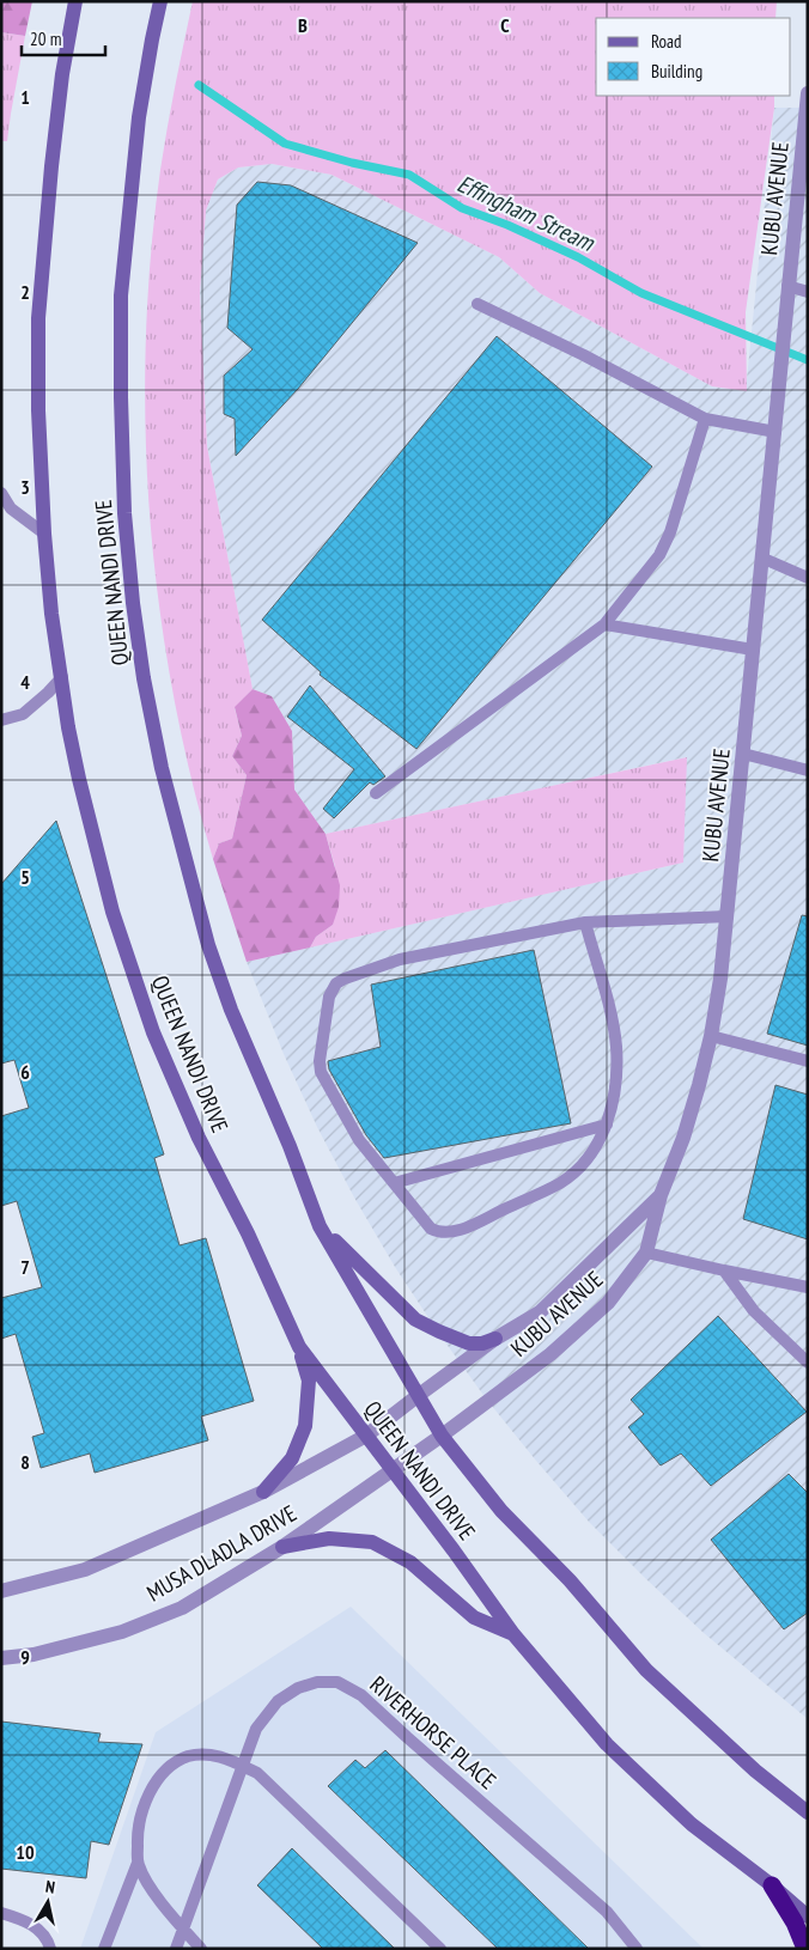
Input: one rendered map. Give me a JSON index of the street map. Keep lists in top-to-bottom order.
{
  "streets": {
    "main road": ["QUEEN NANDI DRIVE"],
    "street": ["KUBU AVENUE", "MUSA DLADLA DRIVE"],
    "lane": ["RIVERHORSE PLACE"]
  },
  "crossings": [
    ["KUBU AVENUE", "QUEEN NANDI DRIVE"],
    ["KUBU AVENUE", "MUSA DLADLA DRIVE"],
    ["QUEEN NANDI DRIVE", "MUSA DLADLA DRIVE"]
  ],
  "water": ["Effingham Stream"],
  "legend": ["Road", "Building"],
  "scale_bar": "20 m",
  "north": "top",
  "grid": {
    "columns": ["B", "C"],
    "rows": [
      "1",
      "2",
      "3",
      "4",
      "5",
      "6",
      "7",
      "8",
      "9",
      "10"
    ]
  }
}
